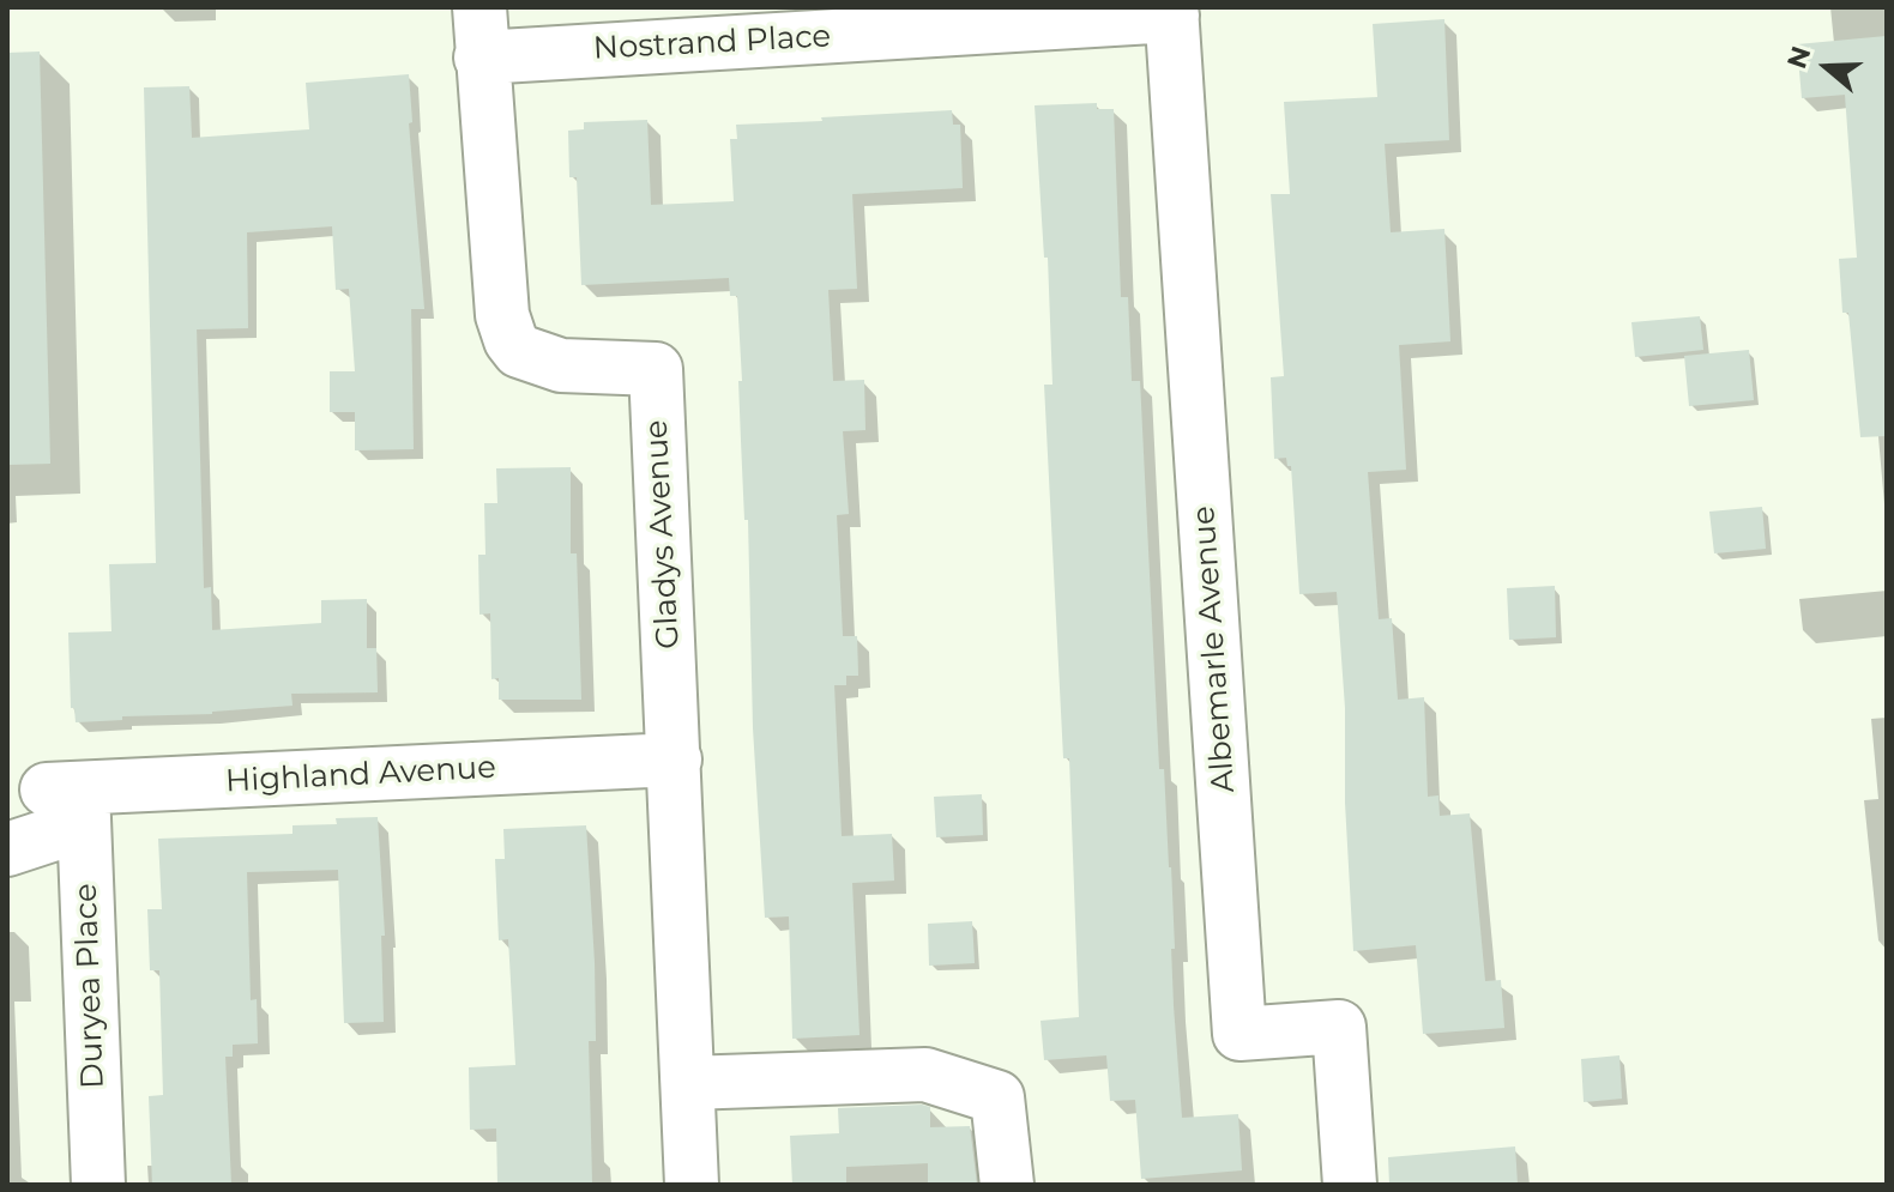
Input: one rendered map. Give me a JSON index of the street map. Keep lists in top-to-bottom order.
{
  "streets": {
    "street": [
      "Nostrand Place",
      "Gladys Avenue",
      "Albemarle Avenue",
      "Highland Avenue",
      "Duryea Place"
    ]
  },
  "crossings": [
    ["Nostrand Place", "Gladys Avenue"],
    ["Nostrand Place", "Albemarle Avenue"],
    ["Gladys Avenue", "Highland Avenue"],
    ["Highland Avenue", "Duryea Place"]
  ],
  "north": "left"
}
